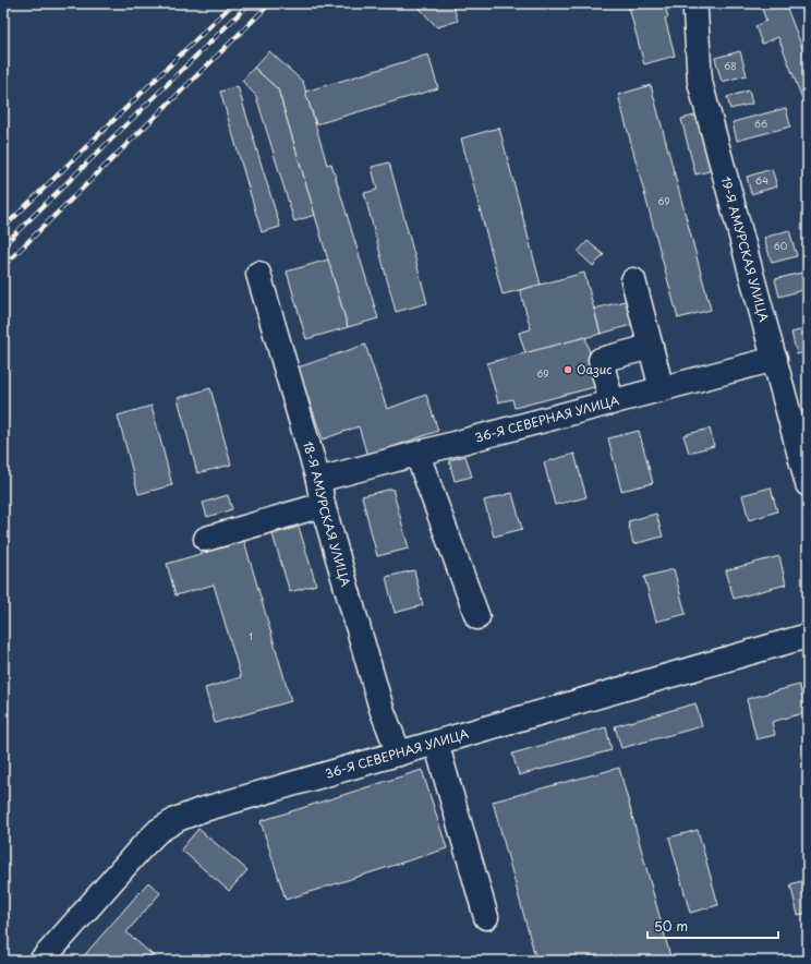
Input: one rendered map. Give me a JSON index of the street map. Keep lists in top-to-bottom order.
{
  "streets": {
    "street": ["19-Я АМУРСКАЯ УЛИЦА", "36-Я СЕВЕРНАЯ УЛИЦА", "18-Я АМУРСКАЯ УЛИЦА"]
  },
  "crossings": [
    ["19-Я АМУРСКАЯ УЛИЦА", "36-Я СЕВЕРНАЯ УЛИЦА"],
    ["36-Я СЕВЕРНАЯ УЛИЦА", "18-Я АМУРСКАЯ УЛИЦА"]
  ],
  "places": ["Оазис"],
  "house_numbers": [
    "68",
    "66",
    "64",
    "69",
    "60",
    "69",
    "1"
  ],
  "scale_bar": "50 m"
}
